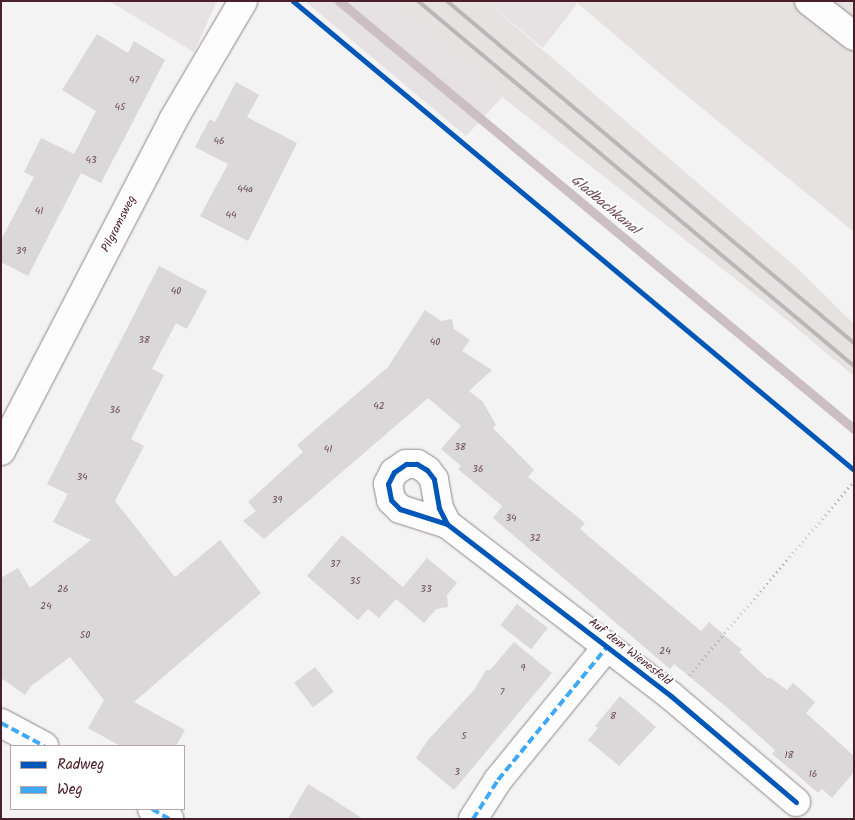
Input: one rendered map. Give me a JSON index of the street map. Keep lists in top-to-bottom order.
{
  "streets": {
    "street": ["Pilgramsweg", "Auf dem Wienesfeld"]
  },
  "water": ["Gladbachkanal"],
  "house_numbers": [
    "47",
    "45",
    "46",
    "43",
    "44a",
    "41",
    "44",
    "39",
    "40",
    "38",
    "40",
    "42",
    "36",
    "38",
    "41",
    "36",
    "34",
    "39",
    "34",
    "32",
    "37",
    "35",
    "26",
    "33",
    "24",
    "50",
    "24",
    "9",
    "7",
    "8",
    "5",
    "18",
    "3",
    "16"
  ],
  "legend": ["Radweg", "Weg"]
}
